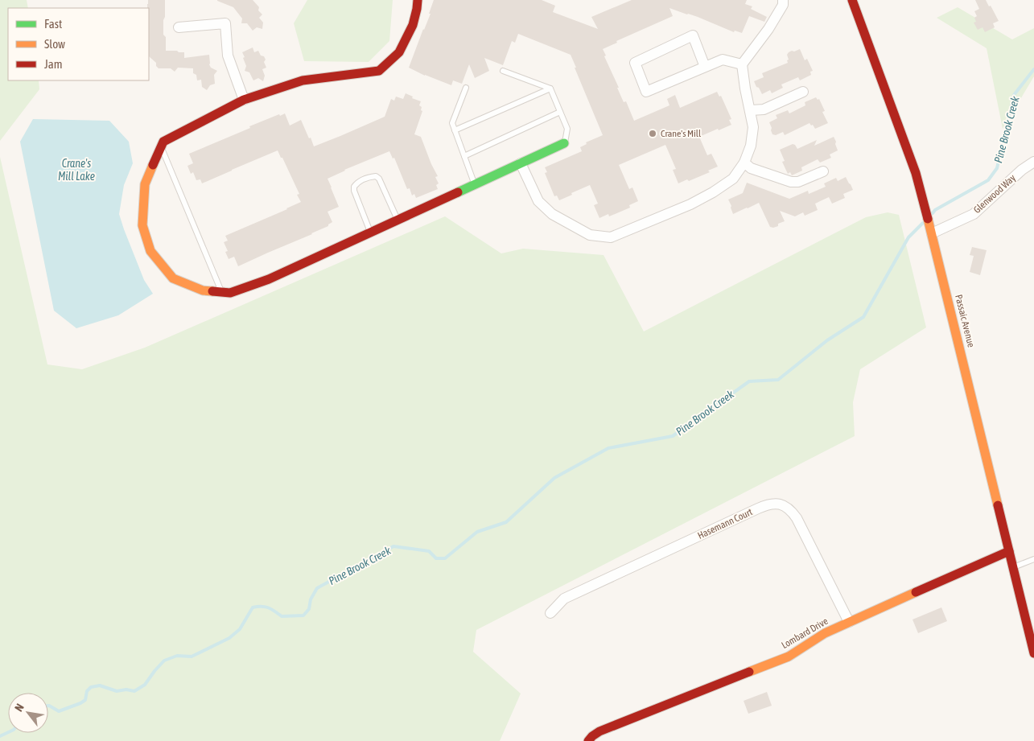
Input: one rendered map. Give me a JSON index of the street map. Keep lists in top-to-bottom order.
{
  "streets": {
    "street": [
      "Glenwood Way",
      "Passaic Avenue",
      "Hasemann Court",
      "Lombard Drive"
    ]
  },
  "crossings": [
    ["Glenwood Way", "Passaic Avenue"],
    ["Passaic Avenue", "Lombard Drive"],
    ["Hasemann Court", "Lombard Drive"]
  ],
  "water": ["Pine Brook Creek", "Crane's Mill Lake"],
  "places": ["Crane's Mill"],
  "legend": ["Fast", "Slow", "Jam"],
  "north": "top left"
}
